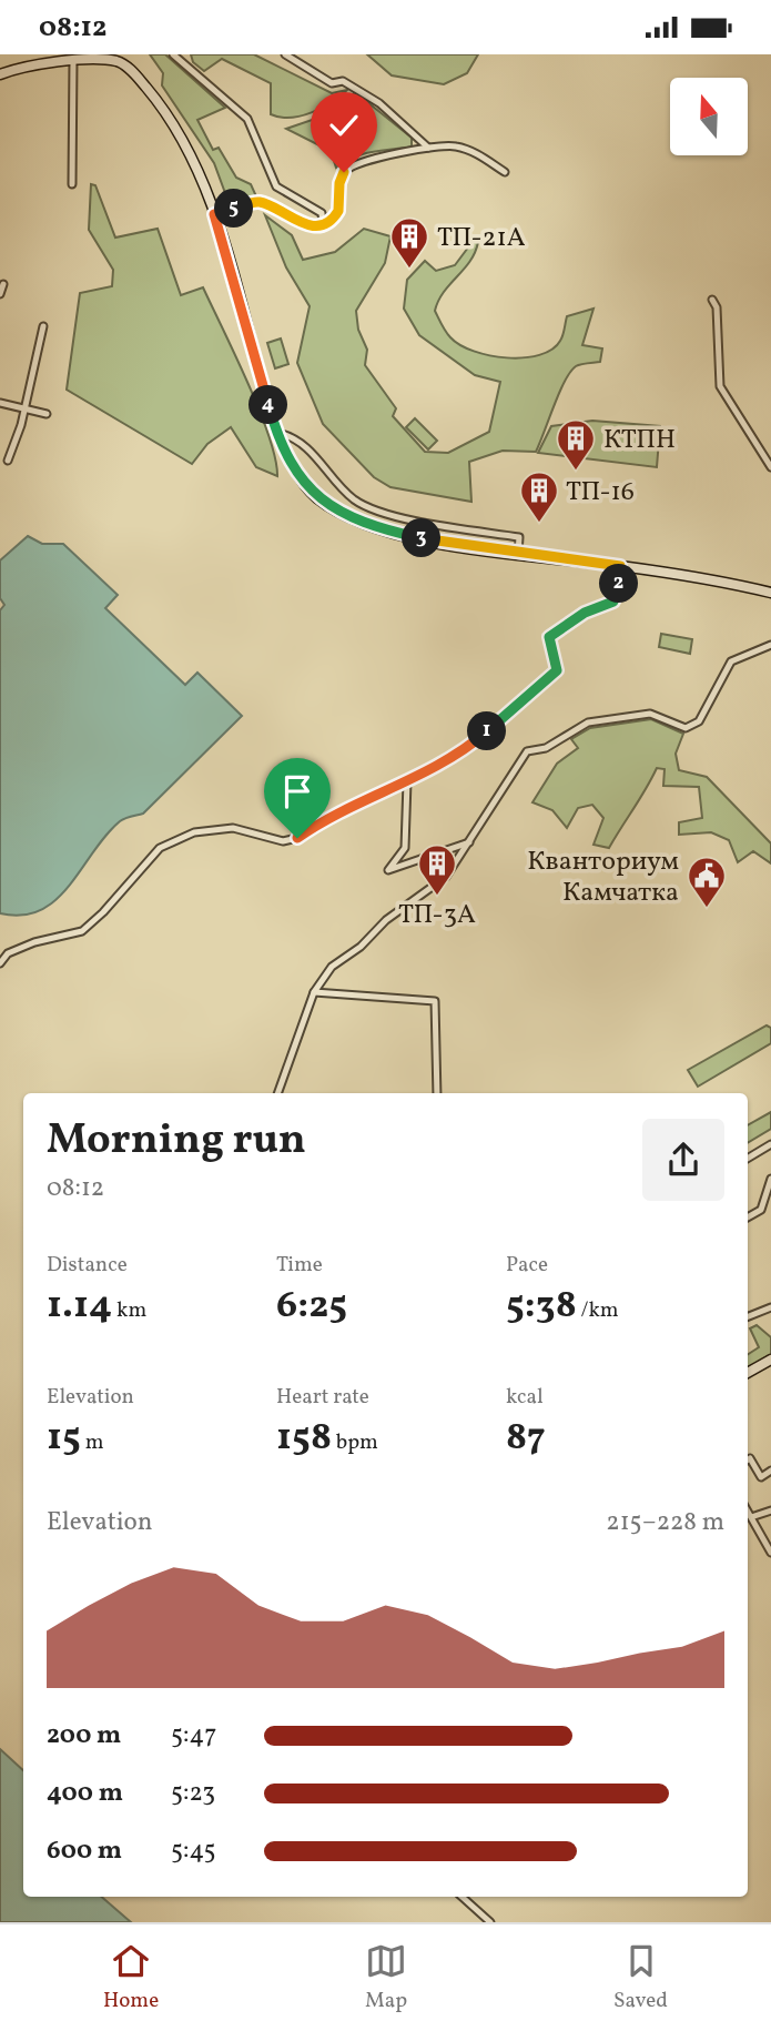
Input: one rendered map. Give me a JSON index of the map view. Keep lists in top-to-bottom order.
{
  "places": {
    "building": [
      "ТП-21А",
      "КТПН",
      "ТП-16",
      "ТП-3А"
    ],
    "public building": ["Кванториум Камчатка"]
  },
  "north": "top",
  "page": {
    "status": "08:12",
    "pins": [
      "5",
      "4",
      "3",
      "2",
      "1"
    ],
    "heading": ["Morning run", "08:12"],
    "stats": [
      ["Distance", "1.14 km"],
      ["Time", "6:25"],
      ["Pace", "5:38 /km"],
      ["Elevation", "15 m"],
      ["Heart rate", "158 bpm"],
      ["kcal", "87"]
    ],
    "chart": ["Elevation", "215–228 m"],
    "list": [
      {
        "name": "200 m",
        "note": "5:47"
      },
      {
        "name": "400 m",
        "note": "5:23"
      },
      {
        "name": "600 m",
        "note": "5:45"
      }
    ],
    "tabs": ["Home", "Map", "Saved"]
  }
}
